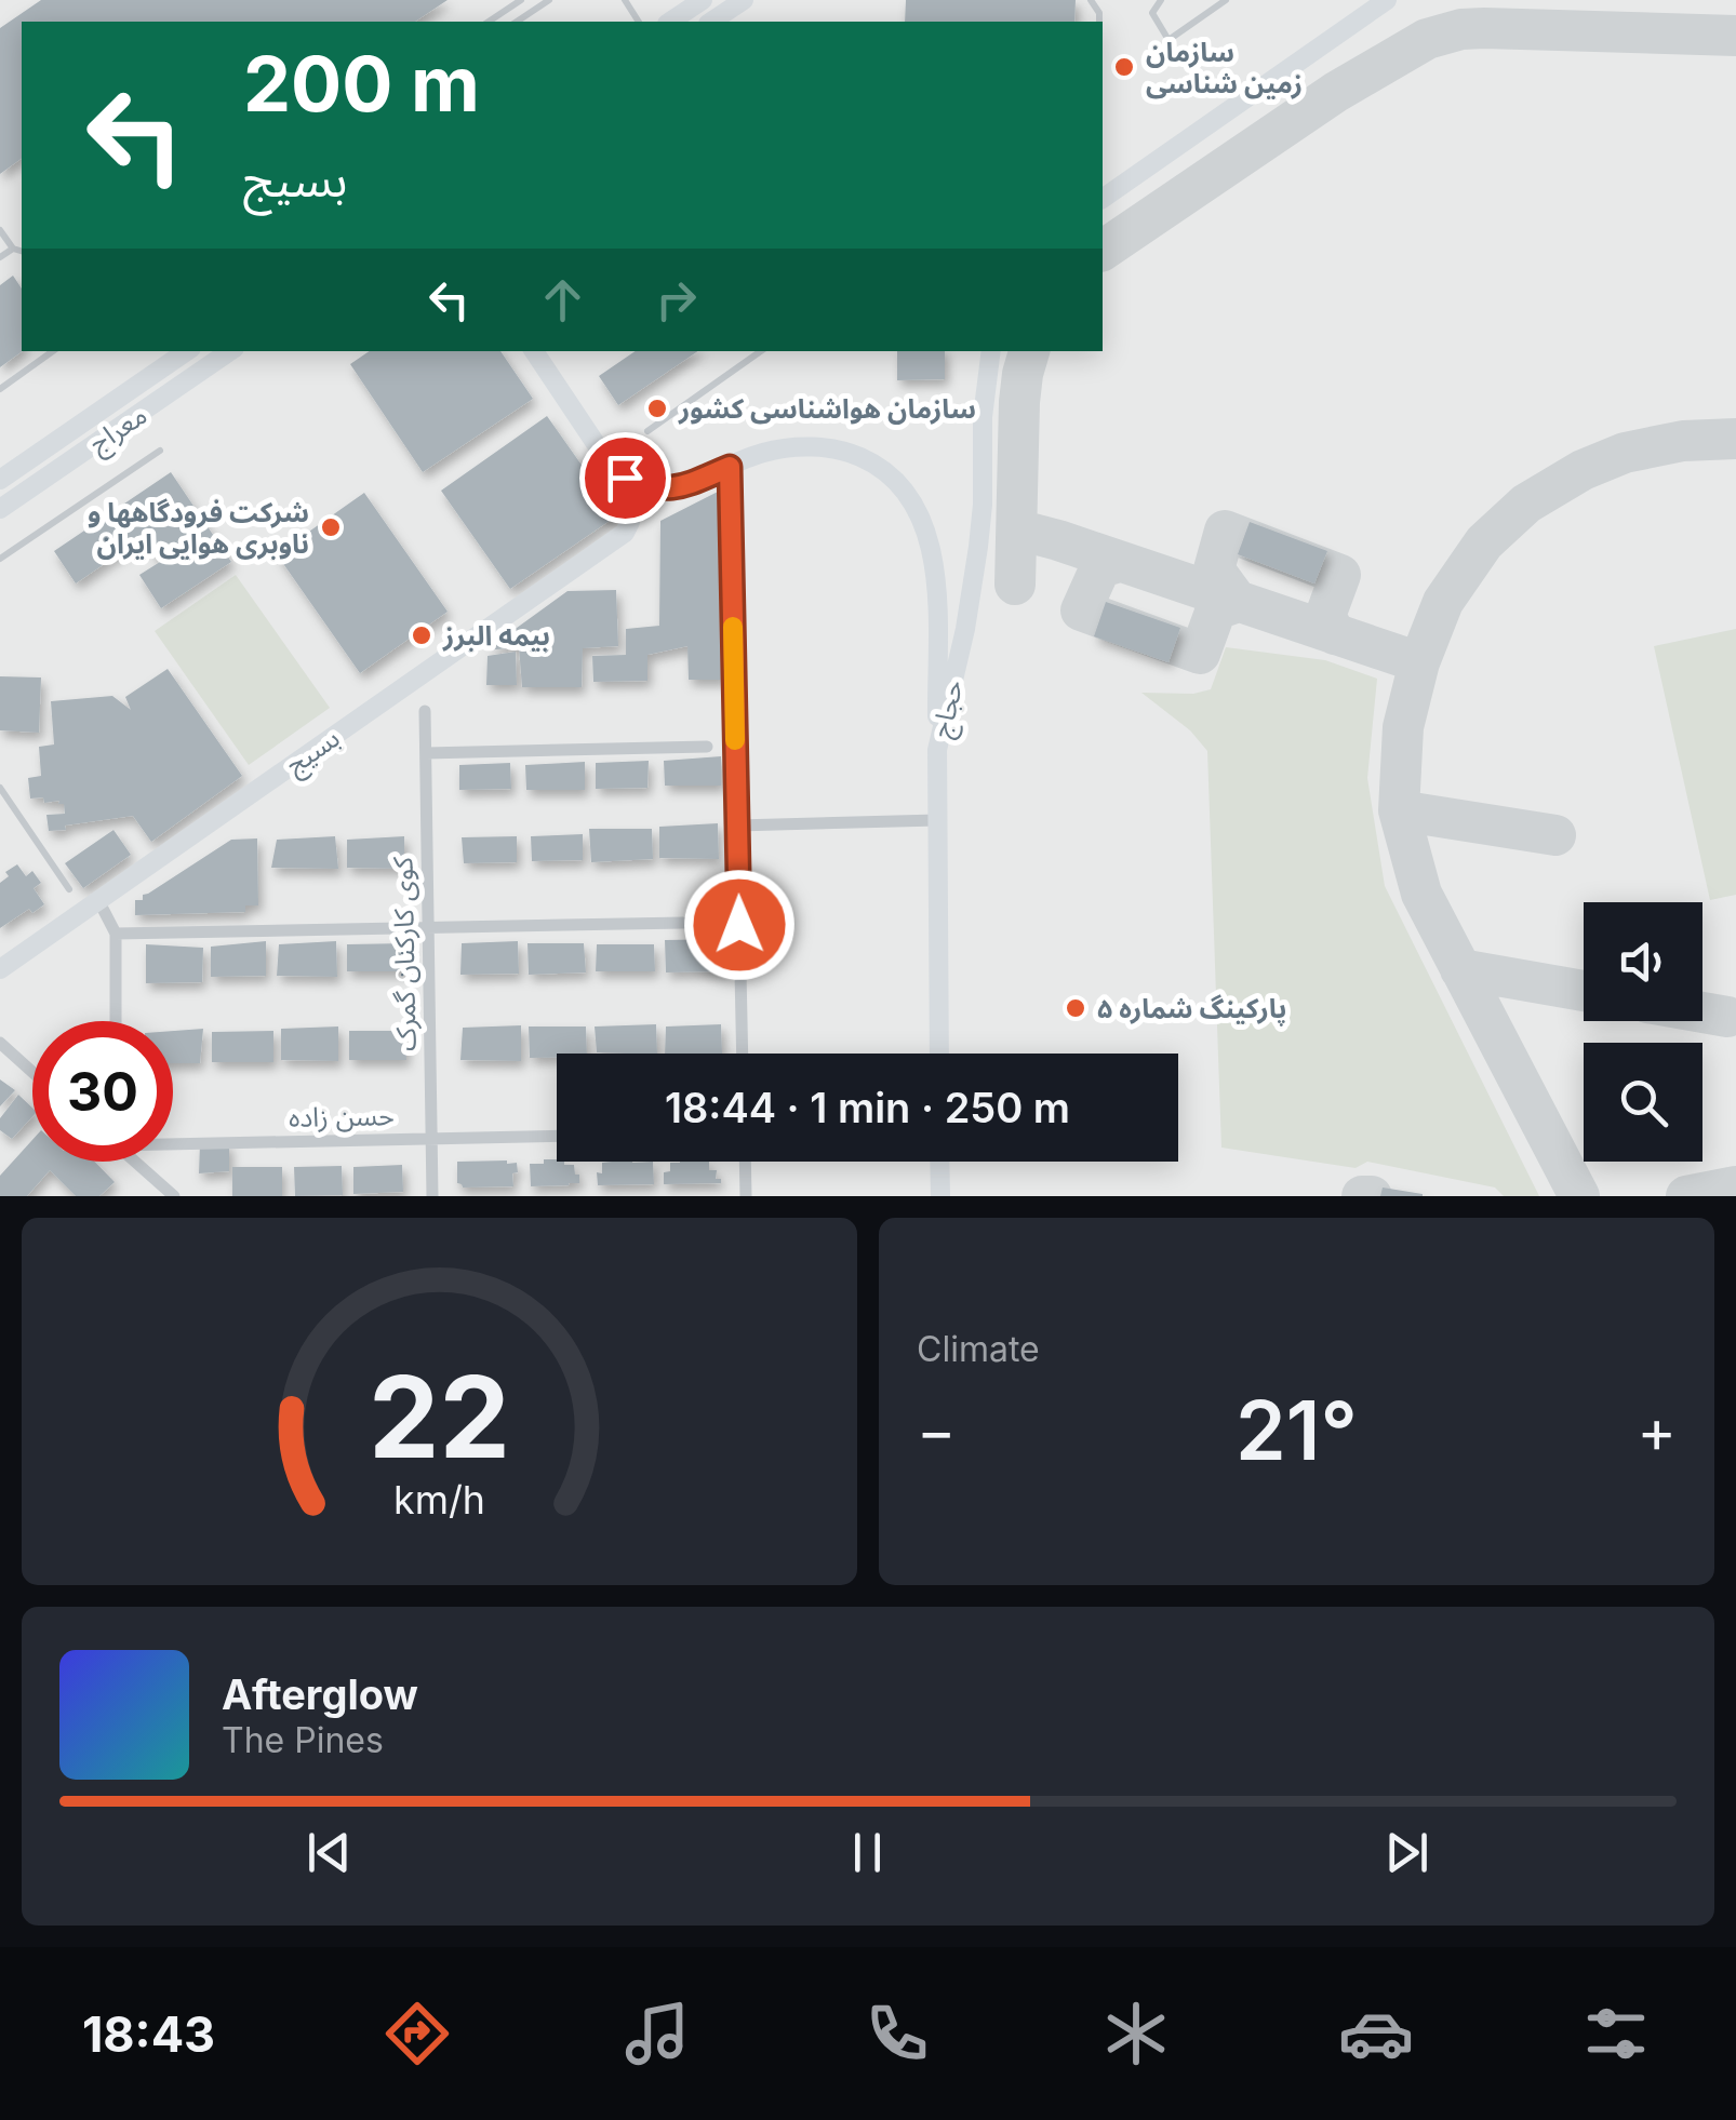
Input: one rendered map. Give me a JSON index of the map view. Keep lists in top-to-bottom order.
{
  "streets": {
    "main road": ["معراج", "حجاج", "بسیج"],
    "street": ["کوی کارکنان گمرک", "حسن زاده"]
  },
  "crossings": [
    ["کوی کارکنان گمرک", "حسن زاده"]
  ],
  "places": [
    "سازمان زمین شناسی",
    "سازمان هواشناسی کشور",
    "شرکت فرودگاهها و ناوبری هوایی ایران",
    "بیمه البرز",
    "پارکینگ شماره ۵"
  ],
  "page": {
    "turn": ["200 m", "بسیج"],
    "limit": "30",
    "trip": "18:44 · 1 min · 250 m",
    "tile": "Climate",
    "heat": ["−", "21°", "+"],
    "song": ["Afterglow", "The Pines"],
    "tabs": "18:43",
    "gauge": ["22", "km/h"]
  }
}
